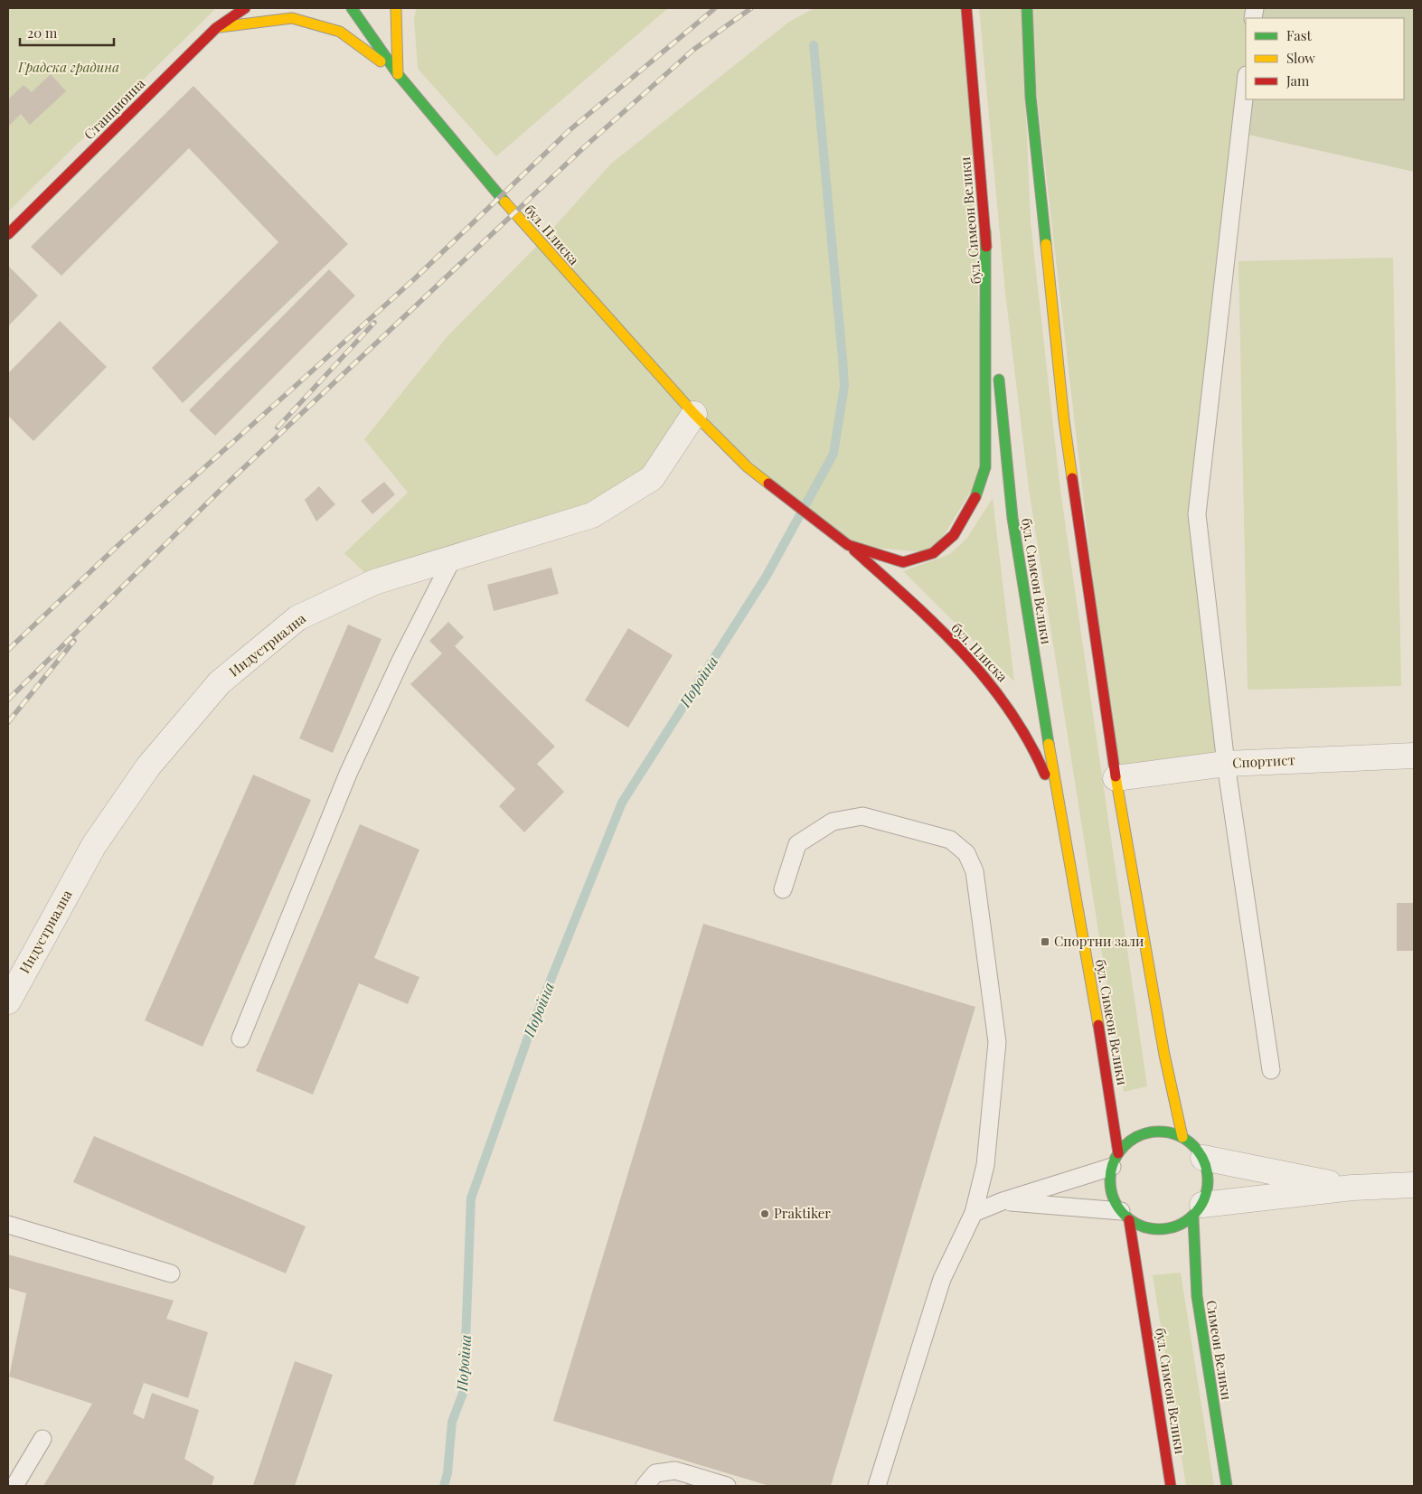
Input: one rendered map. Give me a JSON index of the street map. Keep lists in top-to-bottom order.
{
  "streets": {
    "main road": [
      "Станционна",
      "бул. Симеон Велики",
      "бул. Плиска",
      "Симеон Велики"
    ],
    "street": ["Индустриална", "Спортист"]
  },
  "crossings": [
    ["бул. Симеон Велики", "бул. Плиска"],
    ["бул. Симеон Велики", "Симеон Велики"],
    ["бул. Плиска", "Индустриална"]
  ],
  "water": ["Поройна"],
  "parks": ["Градска градина"],
  "places": {
    "transit": ["Спортни зали"],
    "other": ["Praktiker"]
  },
  "legend": ["Fast", "Slow", "Jam"],
  "scale_bar": "20 m"
}
